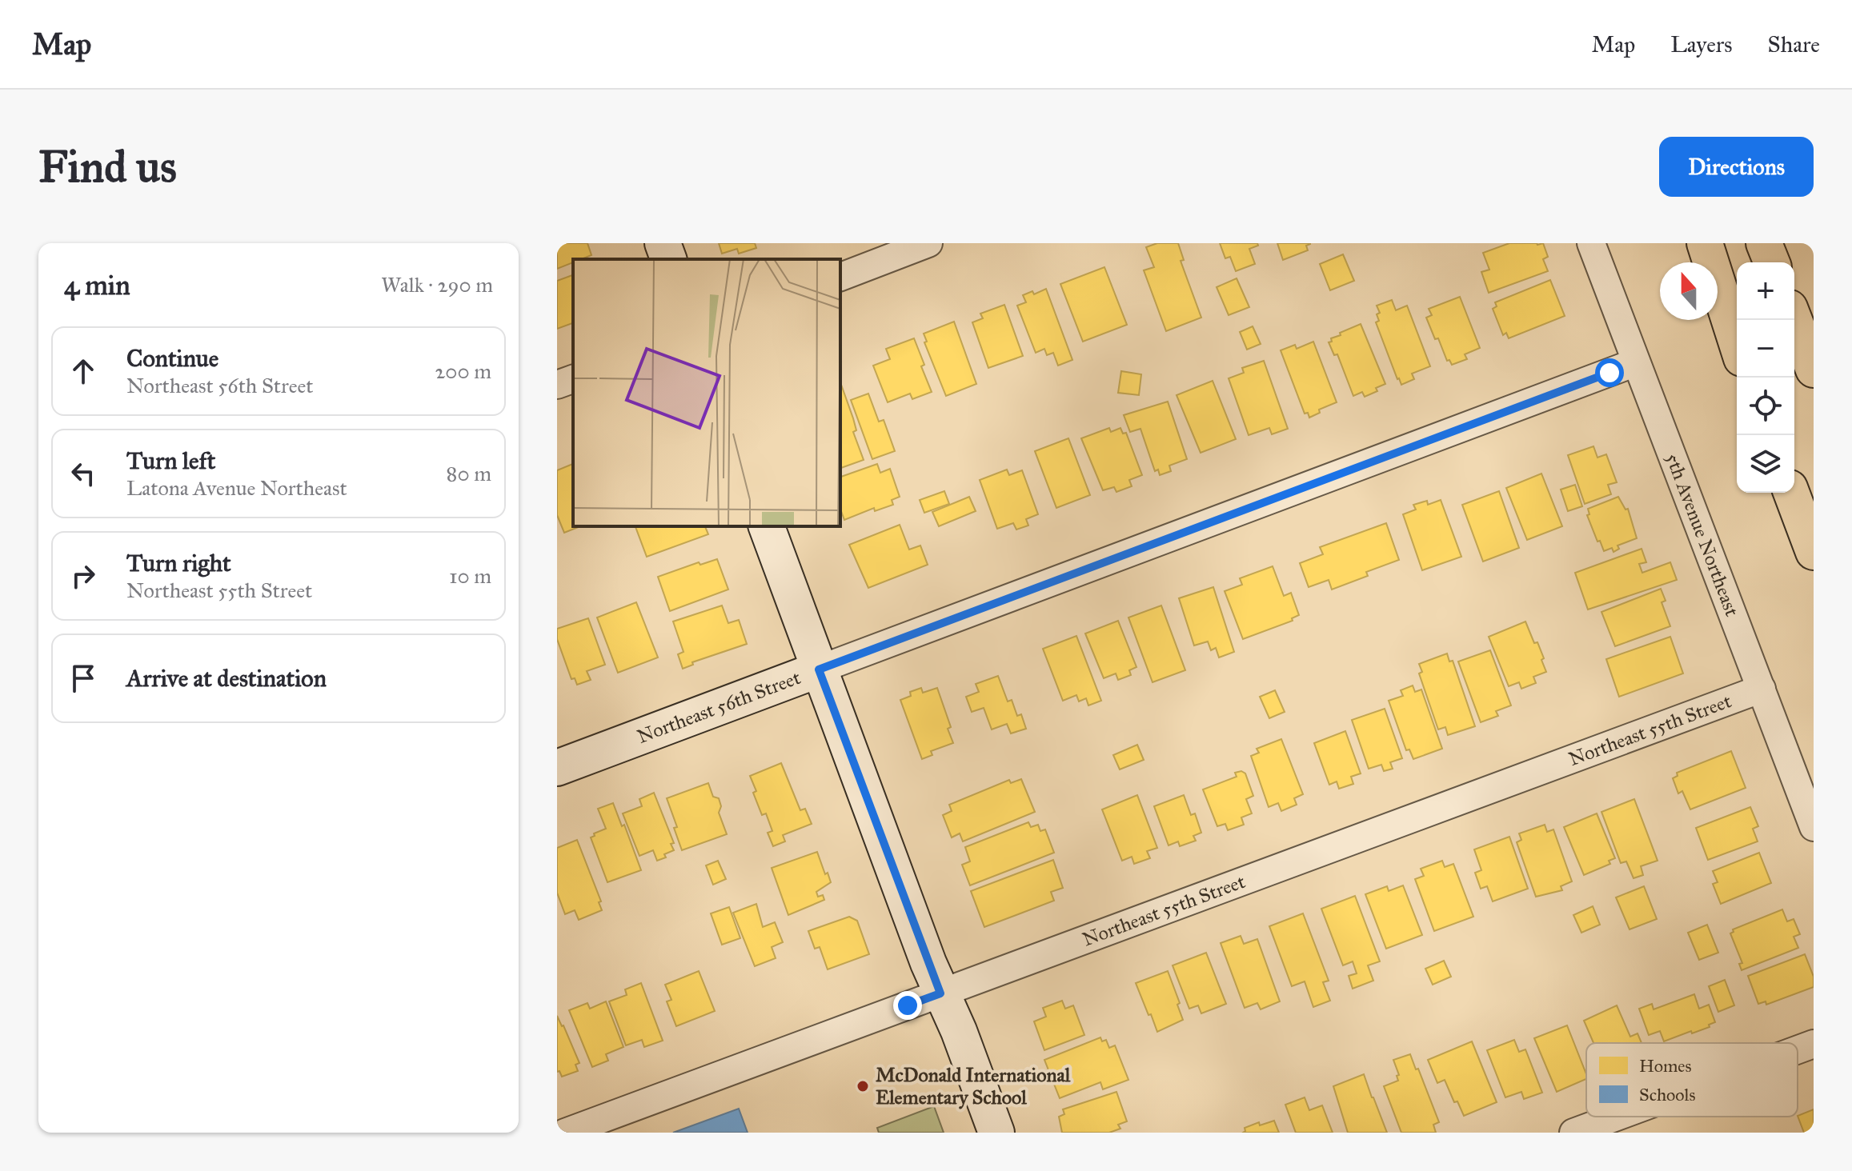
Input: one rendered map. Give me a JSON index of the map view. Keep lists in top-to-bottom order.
{
  "streets": {
    "street": ["5th Avenue Northeast", "Northeast 56th Street", "Northeast 55th Street"]
  },
  "crossings": [
    ["5th Avenue Northeast", "Northeast 56th Street"],
    ["5th Avenue Northeast", "Northeast 55th Street"]
  ],
  "places": ["McDonald International Elementary School"],
  "legend": ["Homes", "Schools"],
  "north": "top",
  "page": {
    "header": "Map",
    "nav": ["Map", "Layers", "Share"],
    "buttons": "Directions",
    "title": "Find us",
    "heading": ["4 min", "Walk · 290 m"],
    "map_buttons": ["+", "−"],
    "list": [
      ["Continue", "Northeast 56th Street", "200 m"],
      ["Turn left", "Latona Avenue Northeast", "80 m"],
      ["Turn right", "Northeast 55th Street", "10 m"],
      "Arrive at destination"
    ]
  }
}
